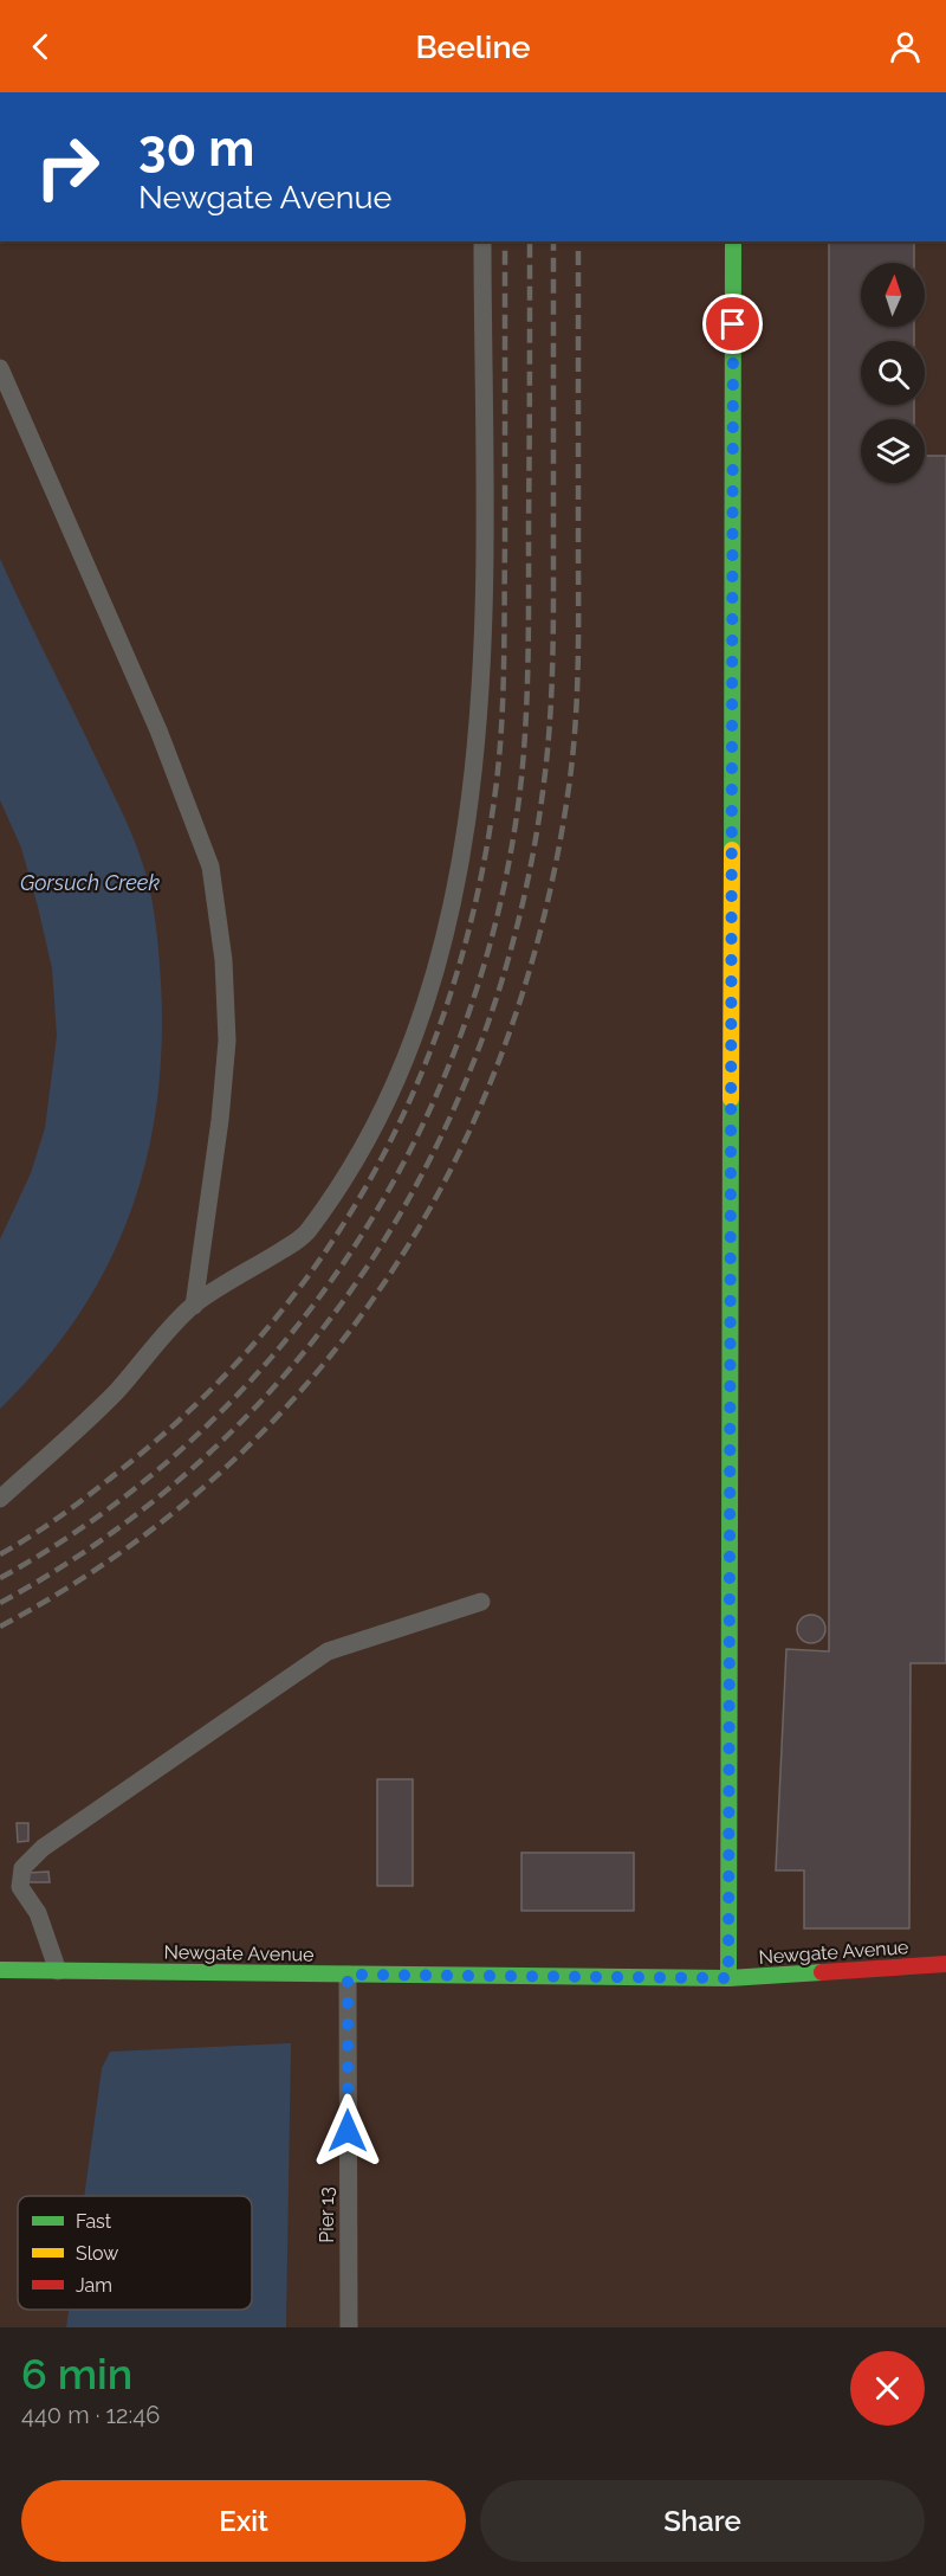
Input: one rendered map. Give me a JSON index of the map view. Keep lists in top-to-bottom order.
{
  "streets": {
    "street": ["Newgate Avenue"],
    "lane": ["Pier 13"]
  },
  "crossings": [
    ["Newgate Avenue", "Pier 13"]
  ],
  "water": ["Gorsuch Creek"],
  "legend": ["Fast", "Slow", "Jam"],
  "north": "top",
  "page": {
    "header": "Beeline",
    "turn": ["30 m", "Newgate Avenue"],
    "heading": ["6 min", "440 m · 12:46"],
    "buttons": ["Exit", "Share"]
  }
}
